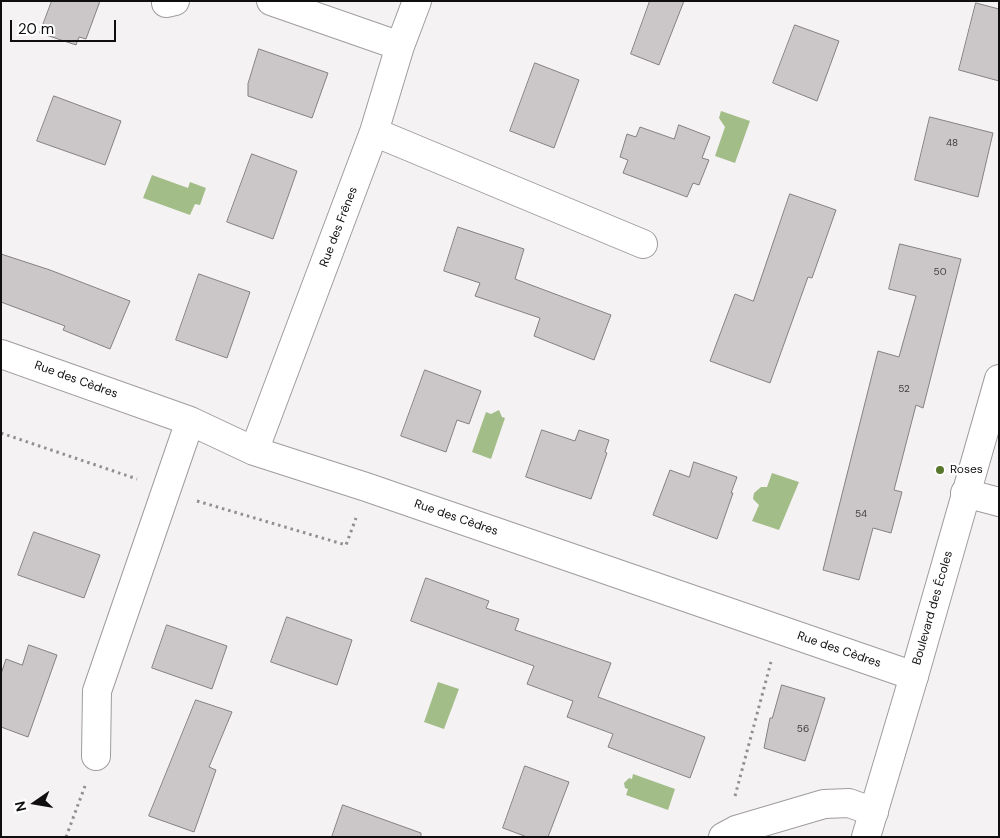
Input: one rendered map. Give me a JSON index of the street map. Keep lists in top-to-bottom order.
{
  "streets": {
    "street": ["Rue des Frênes", "Rue des Cèdres", "Boulevard des Écoles"]
  },
  "crossings": [
    ["Rue des Frênes", "Rue des Cèdres"],
    ["Rue des Cèdres", "Boulevard des Écoles"]
  ],
  "places": ["Roses"],
  "house_numbers": [
    "48",
    "50",
    "52",
    "54",
    "56"
  ],
  "scale_bar": "20 m",
  "north": "left"
}
